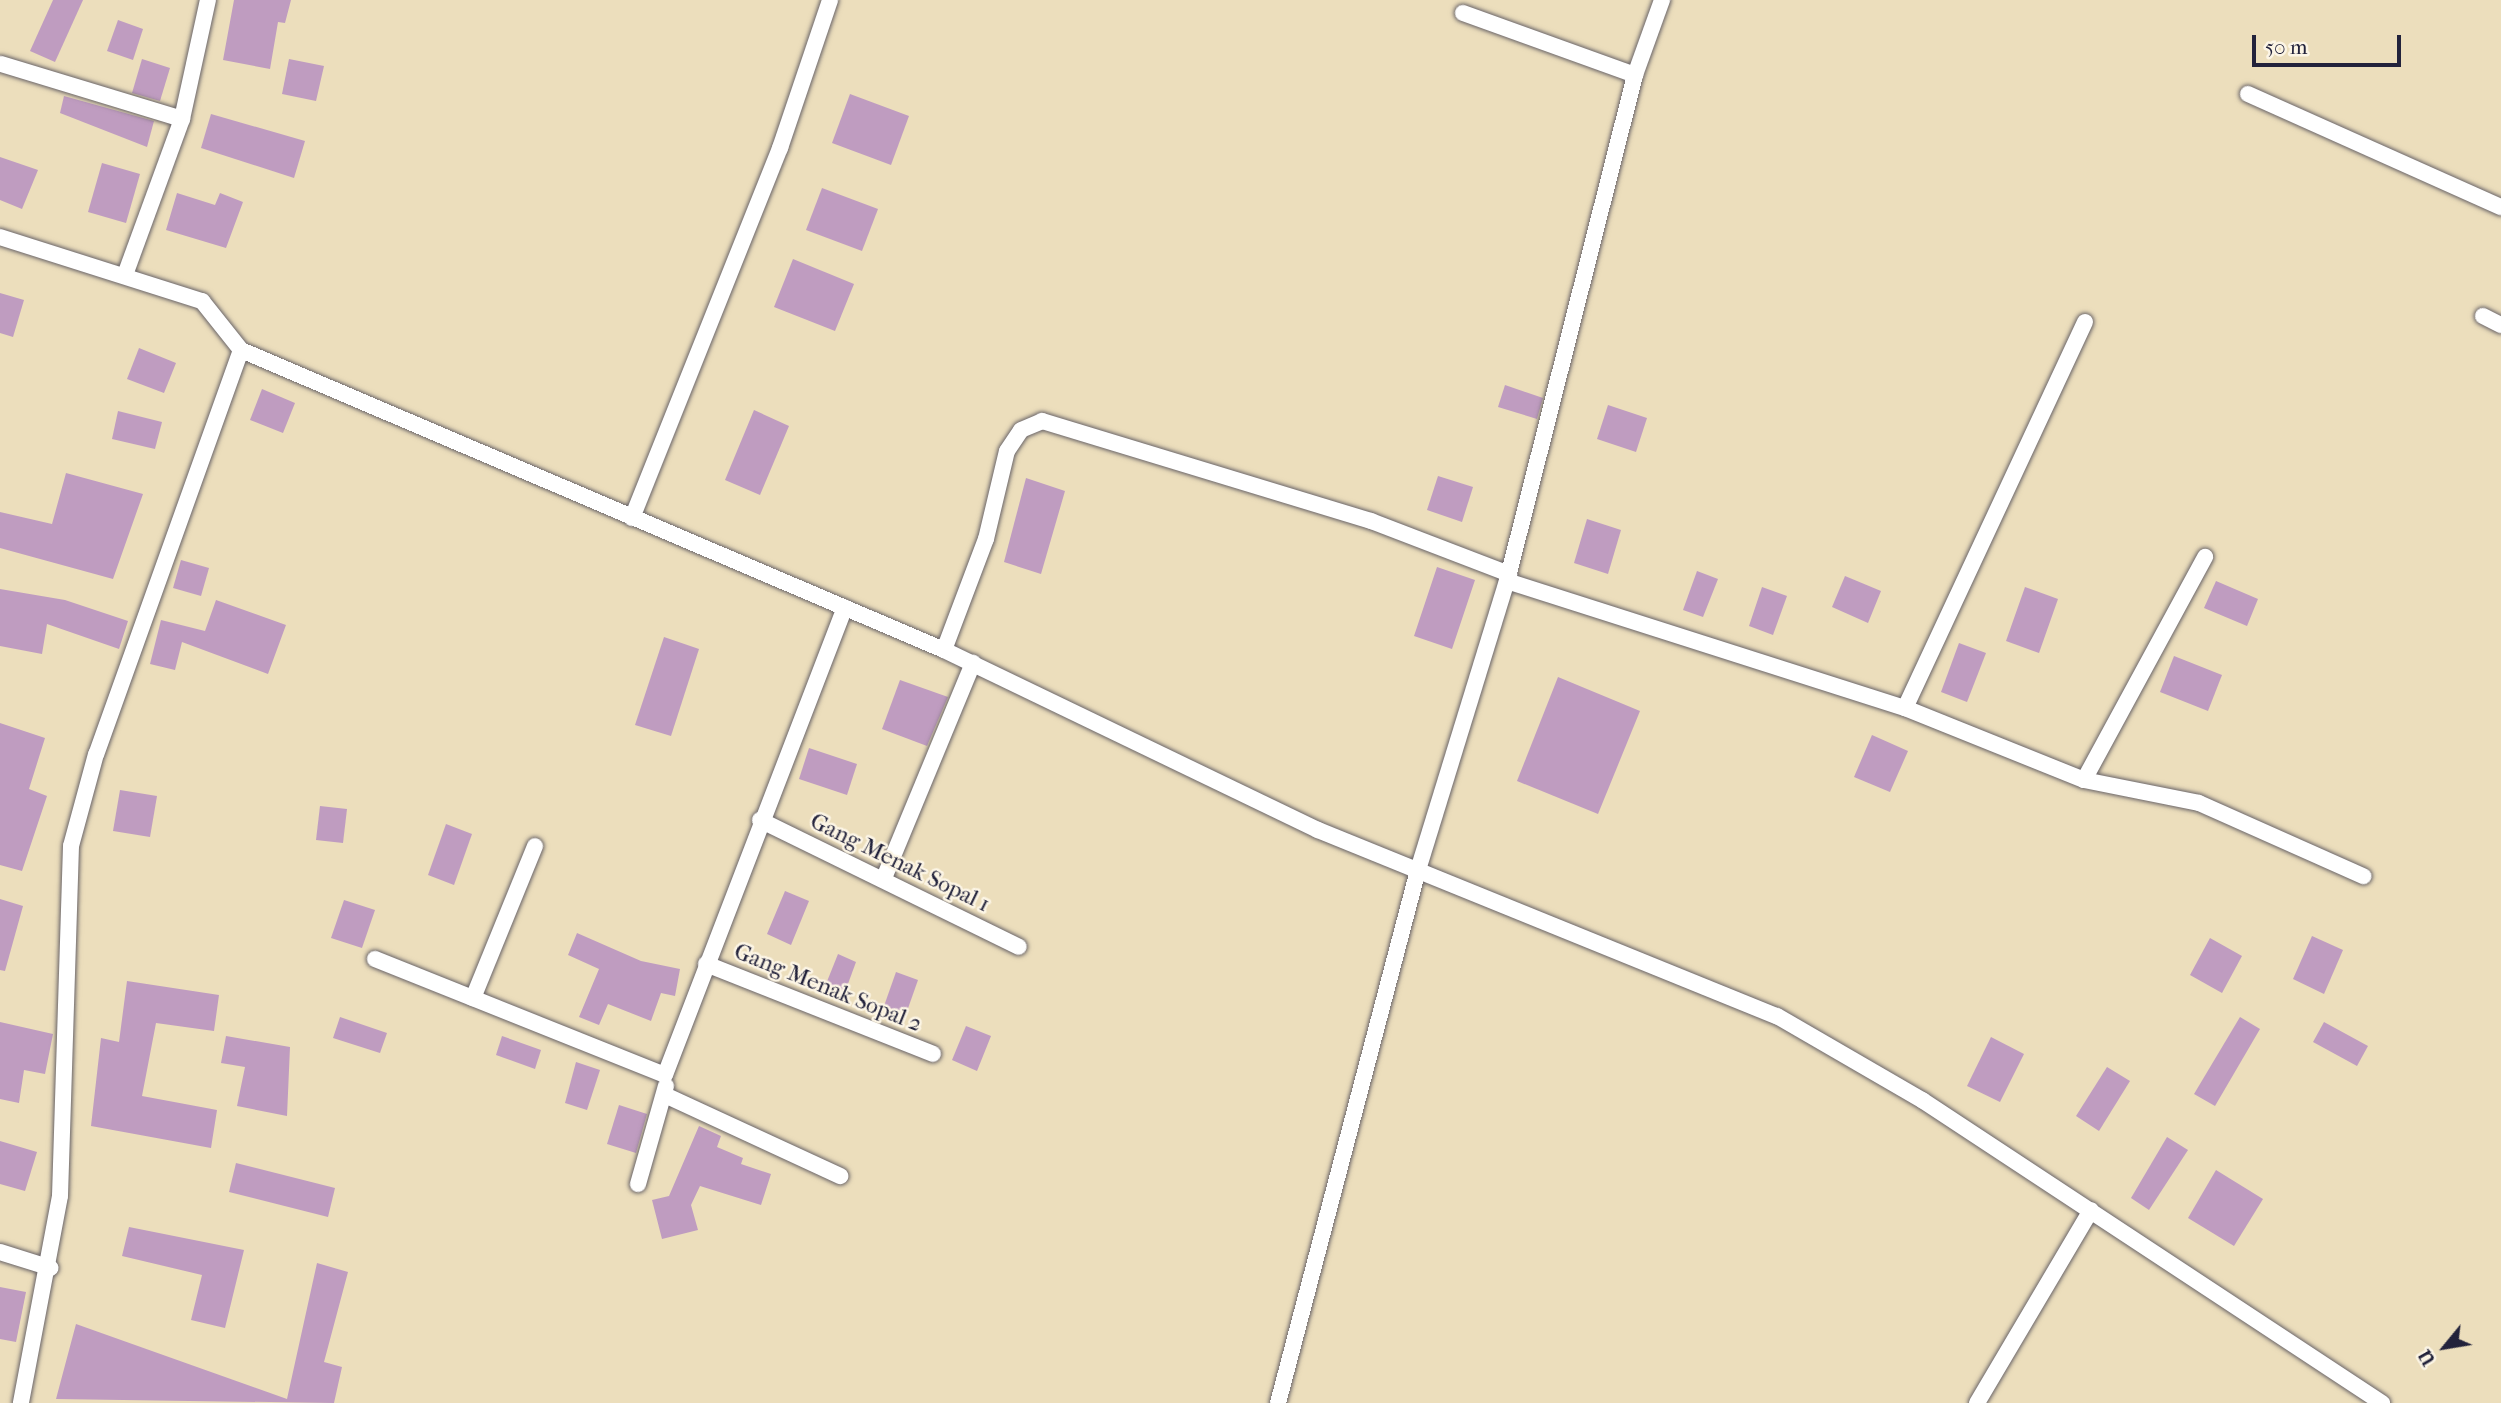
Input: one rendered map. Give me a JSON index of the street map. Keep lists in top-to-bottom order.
{
  "streets": {
    "street": ["Gang Menak Sopal 1", "Gang Menak Sopal 2"]
  },
  "scale_bar": "50 m",
  "north": "bottom left"
}
